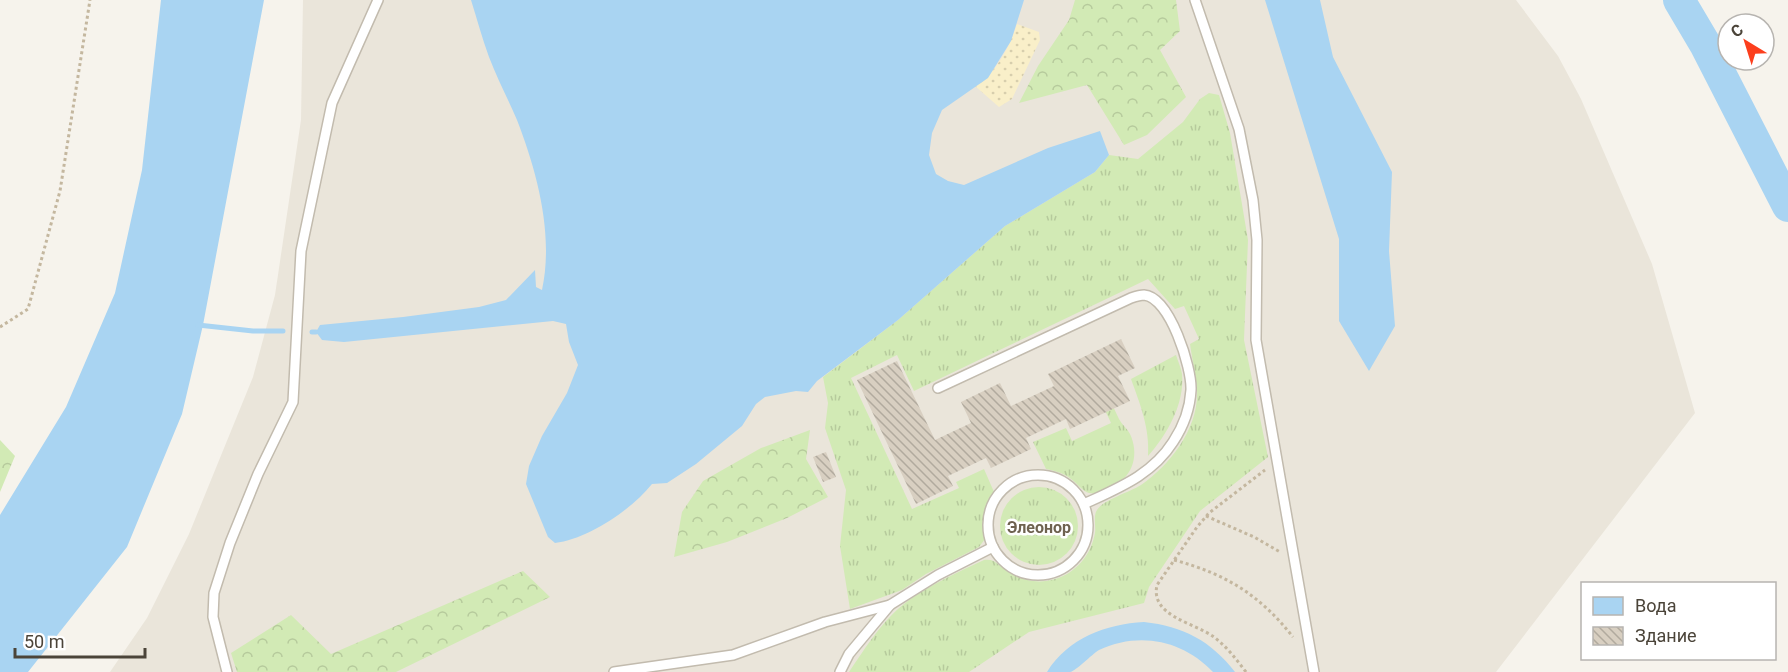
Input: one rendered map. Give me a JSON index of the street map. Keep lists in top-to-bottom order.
{
  "districts": ["Элеонор"],
  "legend": ["Вода", "Здание"],
  "scale_bar": "50 m",
  "north": "top left"
}
